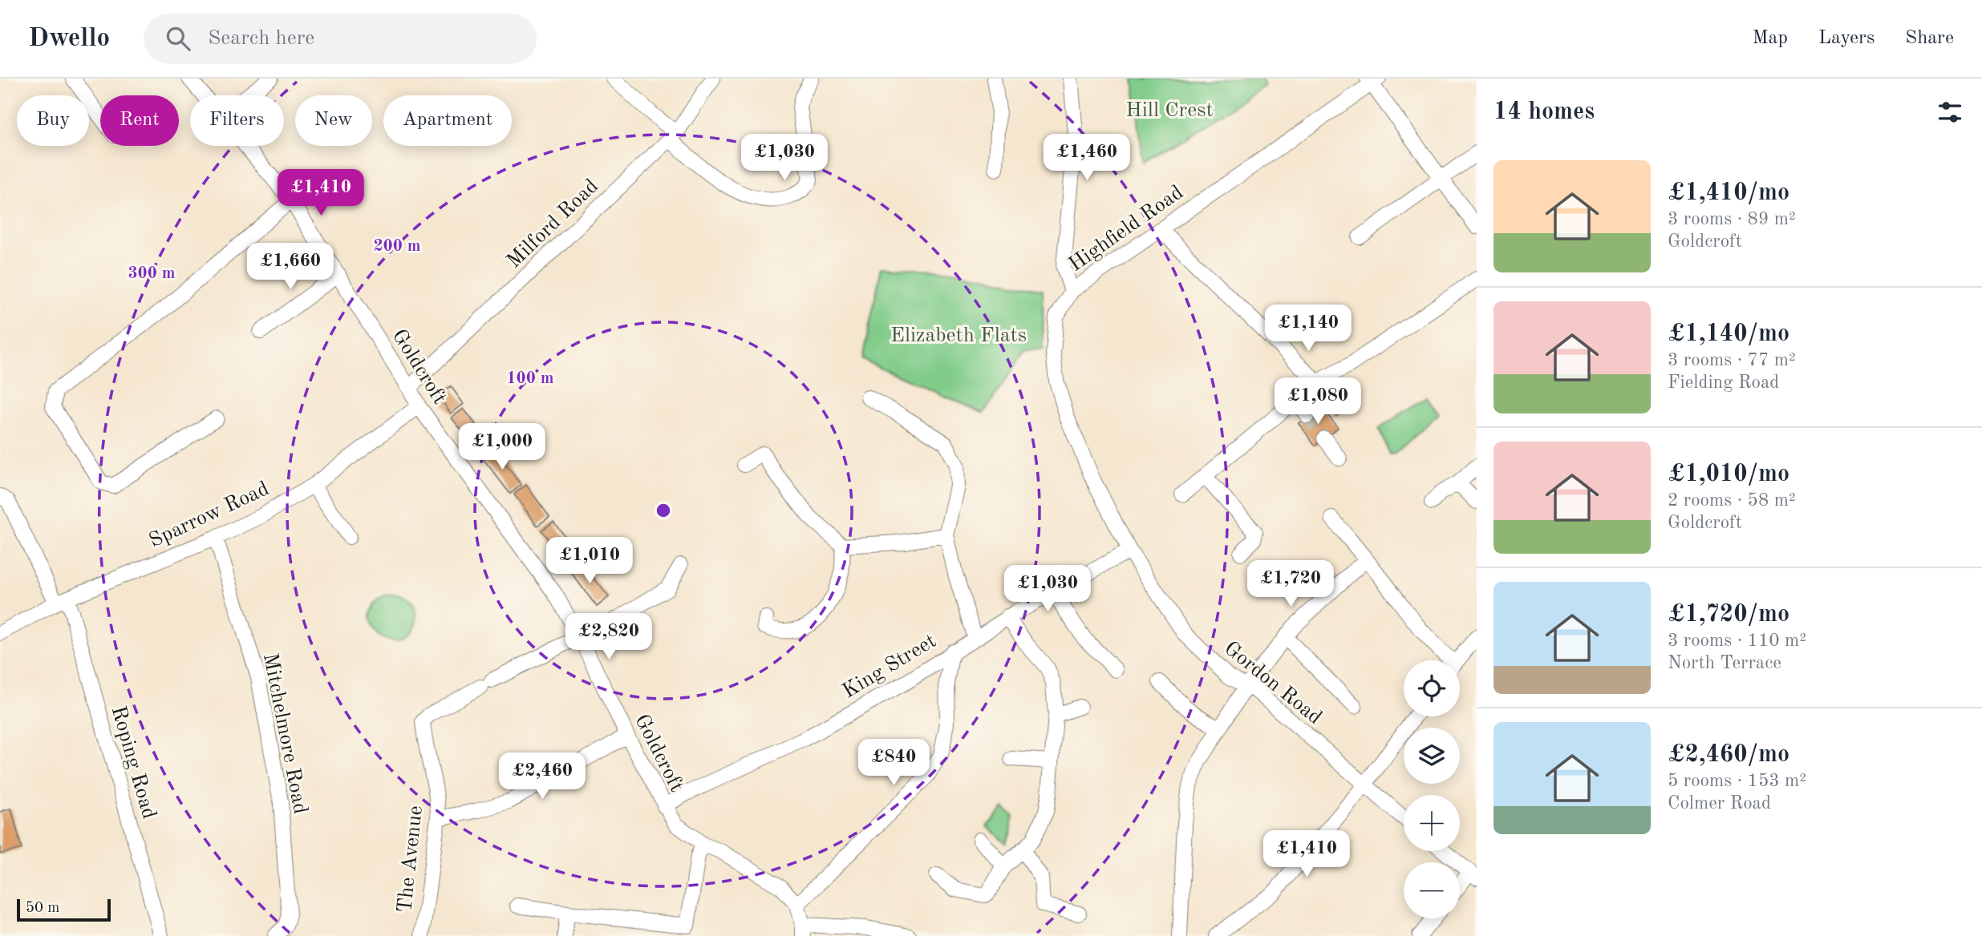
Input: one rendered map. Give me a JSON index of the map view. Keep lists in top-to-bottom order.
{
  "streets": {
    "street": [
      "Milford Road",
      "Highfield Road",
      "Goldcroft",
      "Sparrow Road",
      "King Street",
      "Gordon Road",
      "Mitchelmore Road",
      "Roping Road",
      "The Avenue"
    ]
  },
  "crossings": [
    ["Milford Road", "Goldcroft"],
    ["Highfield Road", "King Street"],
    ["Highfield Road", "Gordon Road"],
    ["Goldcroft", "Sparrow Road"],
    ["Goldcroft", "King Street"],
    ["Goldcroft", "The Avenue"],
    ["Sparrow Road", "Mitchelmore Road"],
    ["Sparrow Road", "Roping Road"],
    ["King Street", "Gordon Road"]
  ],
  "parks": ["Hill Crest", "Elizabeth Flats"],
  "scale_bar": "50 m",
  "page": {
    "header": "Dwello",
    "search": "Search here",
    "nav": ["Map", "Layers", "Share"],
    "heading": "14 homes",
    "chip": [
      "Buy",
      "Rent",
      "Filters",
      "New",
      "Apartment"
    ],
    "price": [
      "£1,030",
      "£1,460",
      "£1,410",
      "£1,660",
      "£1,140",
      "£1,080",
      "£1,000",
      "£1,010",
      "£1,720",
      "£1,030",
      "£2,820",
      "£840",
      "£2,460",
      "£1,410"
    ],
    "list": [
      {
        "name": "£1,410/mo",
        "note": "3 rooms · 89 m² · Goldcroft"
      },
      {
        "name": "£1,140/mo",
        "note": "3 rooms · 77 m² · Fielding Road"
      },
      {
        "name": "£1,010/mo",
        "note": "2 rooms · 58 m² · Goldcroft"
      },
      {
        "name": "£1,720/mo",
        "note": "3 rooms · 110 m² · North Terrace"
      },
      {
        "name": "£2,460/mo",
        "note": "5 rooms · 153 m² · Colmer Road"
      }
    ],
    "map_buttons": ["+", "−"],
    "scale": "50 m"
  },
  "rings": ["200 m", "300 m", "100 m"]
}
